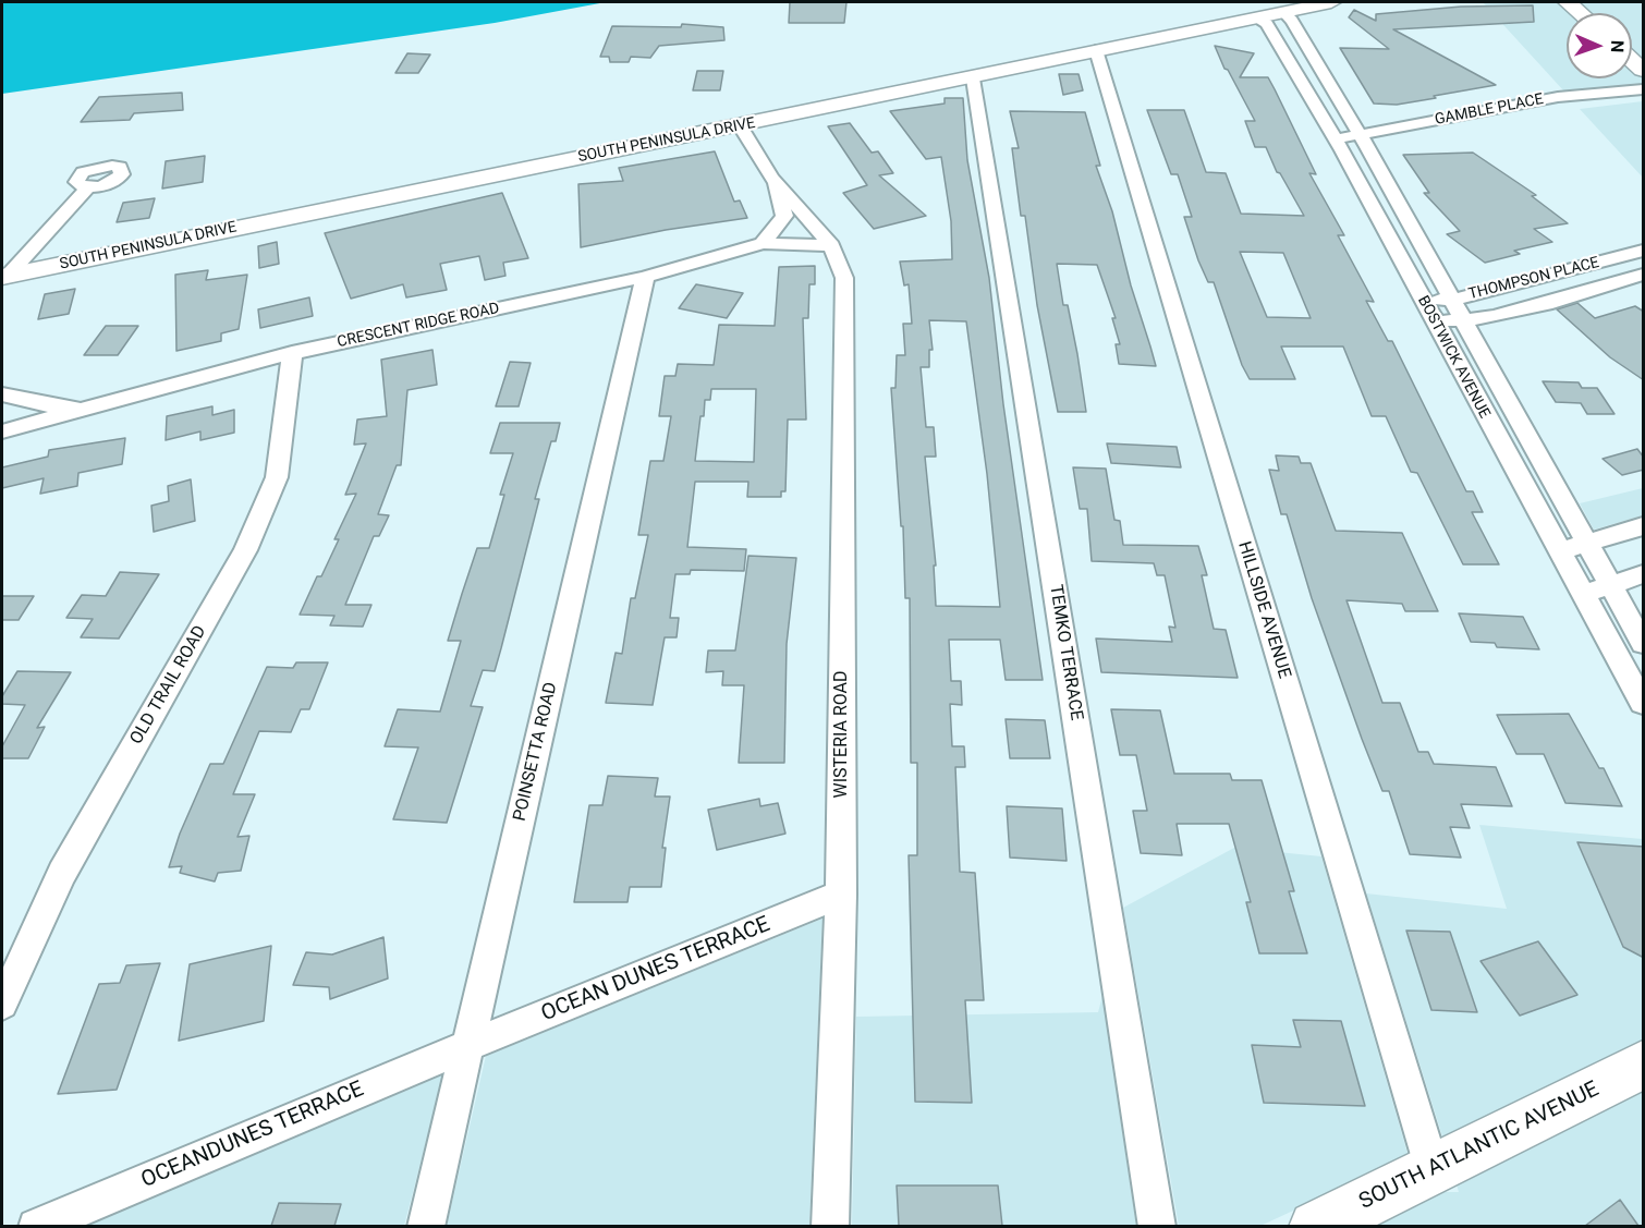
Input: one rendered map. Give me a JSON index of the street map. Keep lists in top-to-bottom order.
{
  "streets": {
    "main road": ["SOUTH PENINSULA DRIVE", "SOUTH ATLANTIC AVENUE"],
    "street": [
      "GAMBLE PLACE",
      "THOMPSON PLACE",
      "CRESCENT RIDGE ROAD",
      "BOSTWICK AVENUE",
      "HILLSIDE AVENUE",
      "TEMKO TERRACE",
      "OLD TRAIL ROAD",
      "WISTERIA ROAD",
      "POINSETTA ROAD",
      "OCEAN DUNES TERRACE",
      "OCEANDUNES TERRACE"
    ]
  },
  "crossings": [
    ["GAMBLE PLACE", "BOSTWICK AVENUE"],
    ["SOUTH PENINSULA DRIVE", "BOSTWICK AVENUE"],
    ["SOUTH PENINSULA DRIVE", "HILLSIDE AVENUE"],
    ["SOUTH PENINSULA DRIVE", "TEMKO TERRACE"],
    ["THOMPSON PLACE", "BOSTWICK AVENUE"],
    ["CRESCENT RIDGE ROAD", "OLD TRAIL ROAD"],
    ["CRESCENT RIDGE ROAD", "WISTERIA ROAD"],
    ["CRESCENT RIDGE ROAD", "POINSETTA ROAD"],
    ["HILLSIDE AVENUE", "SOUTH ATLANTIC AVENUE"],
    ["WISTERIA ROAD", "OCEAN DUNES TERRACE"],
    ["POINSETTA ROAD", "OCEAN DUNES TERRACE"],
    ["POINSETTA ROAD", "OCEANDUNES TERRACE"],
    ["OCEAN DUNES TERRACE", "OCEANDUNES TERRACE"]
  ],
  "north": "right"
}
